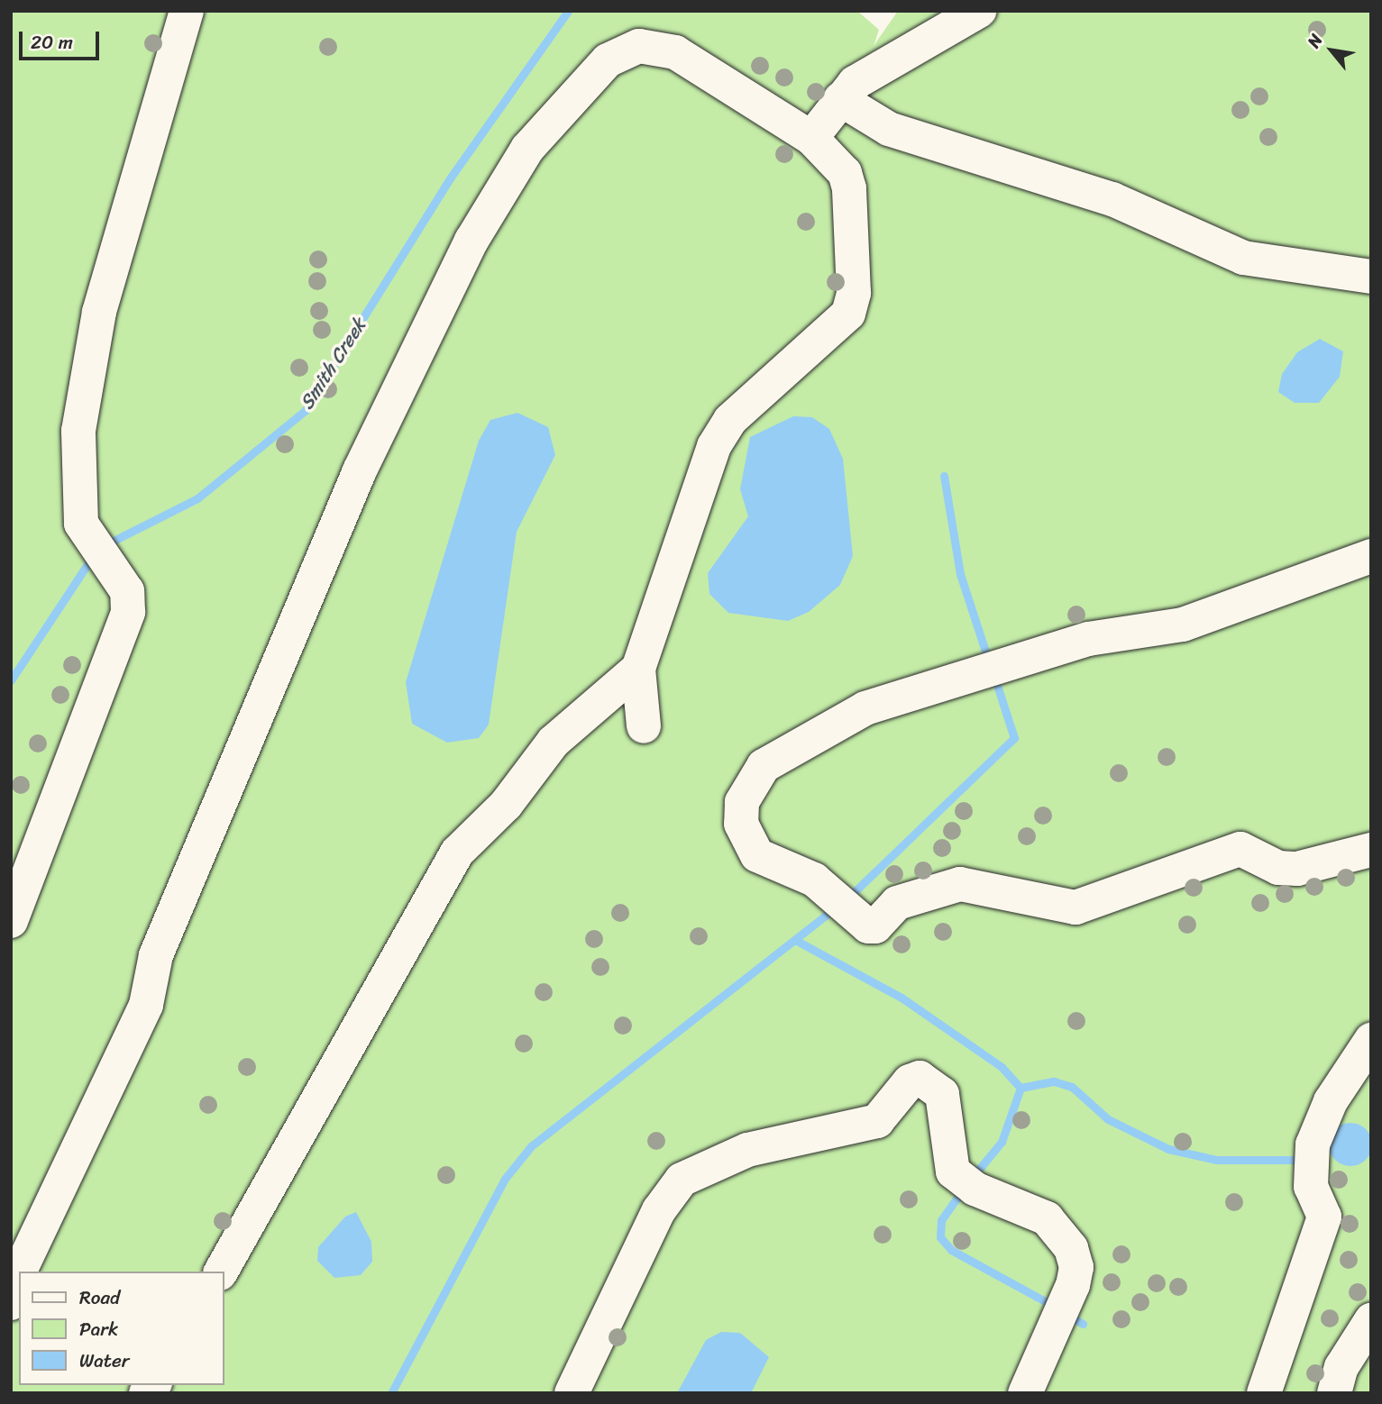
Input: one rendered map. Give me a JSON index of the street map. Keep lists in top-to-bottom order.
{
  "water": ["Smith Creek"],
  "legend": ["Road", "Park", "Water"],
  "scale_bar": "20 m",
  "north": "top left"
}
